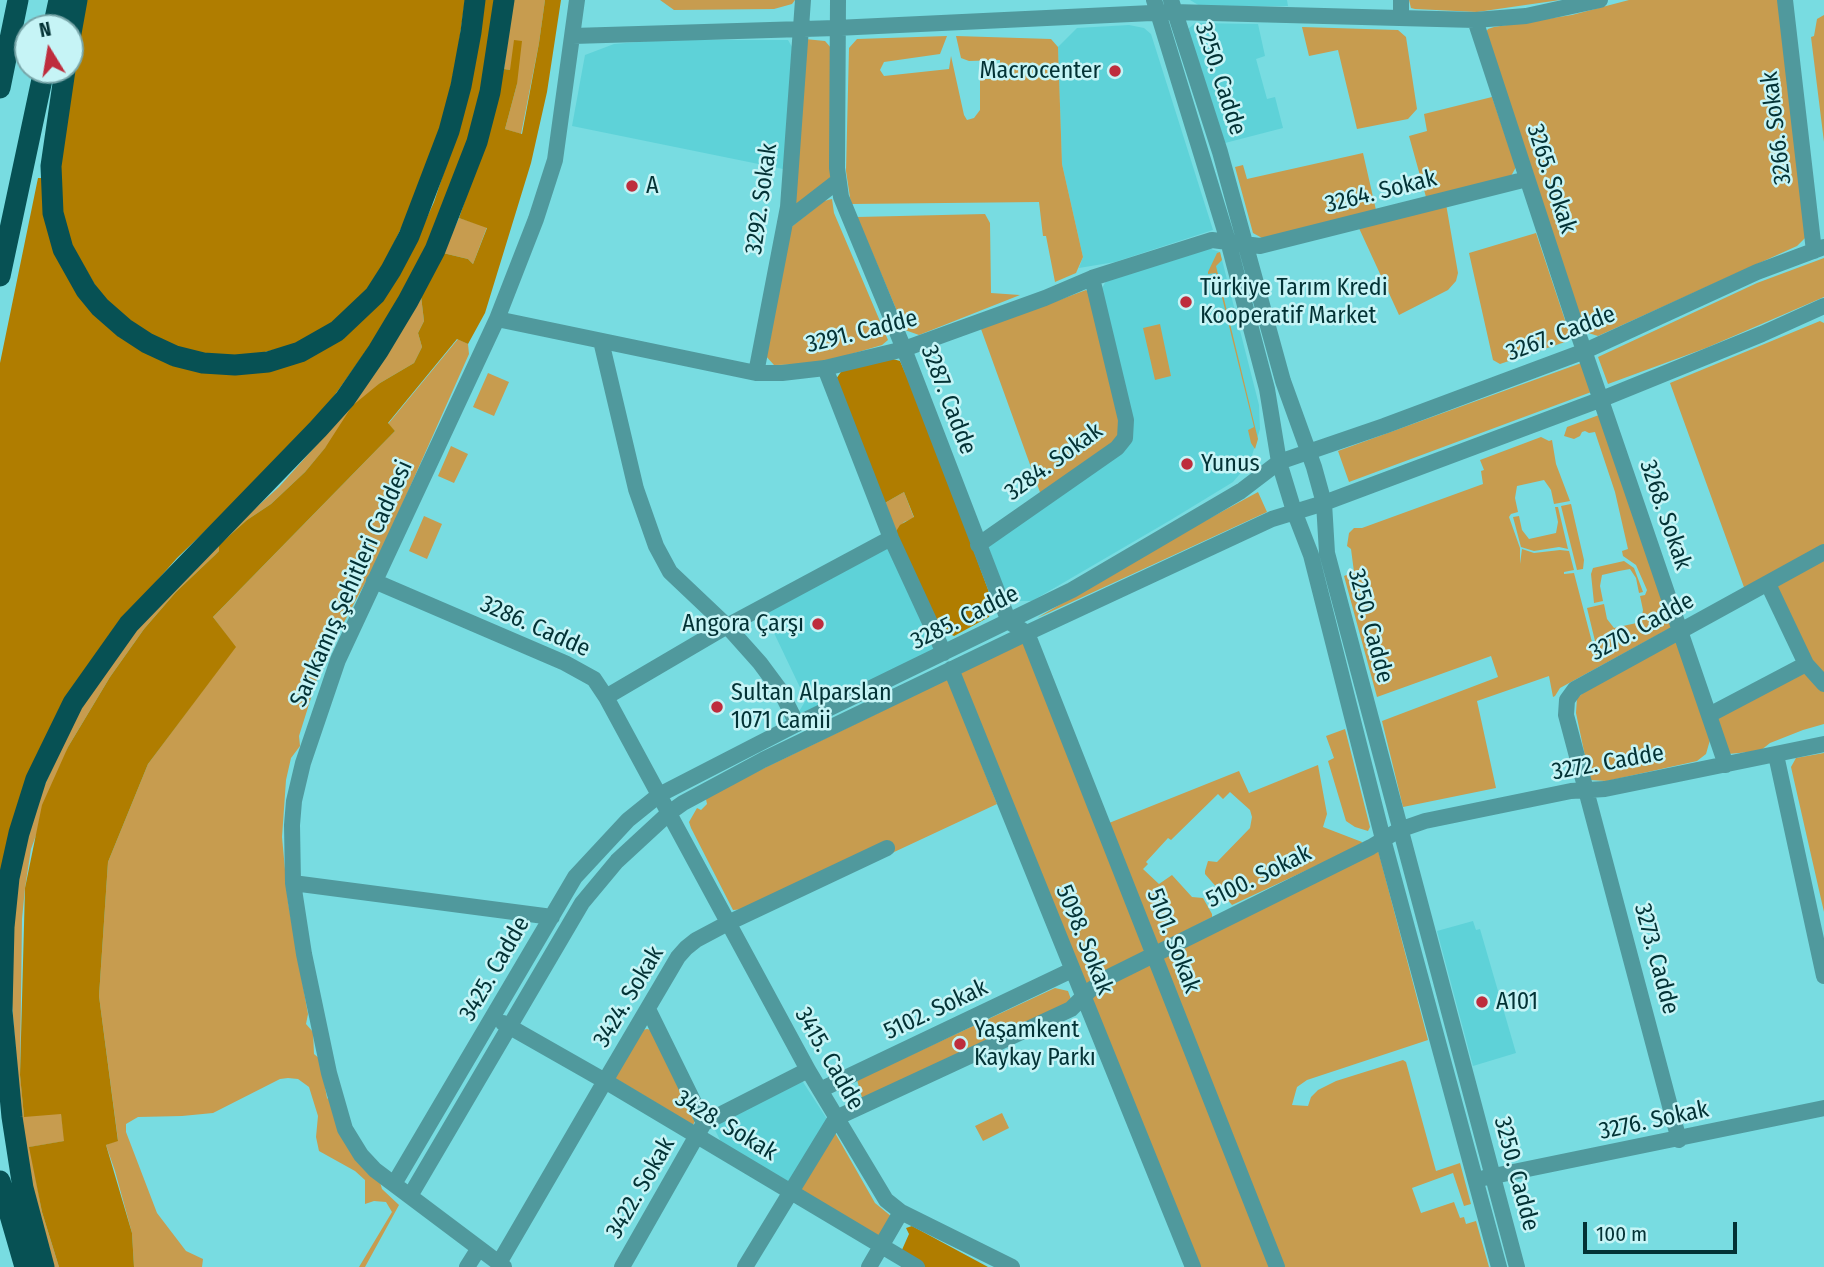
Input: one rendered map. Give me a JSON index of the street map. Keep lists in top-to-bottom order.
{
  "streets": {
    "street": [
      "3250. Cadde",
      "3266. Sokak",
      "3265. Sokak",
      "3264. Sokak",
      "3292. Sokak",
      "3291. Cadde",
      "3267. Cadde",
      "3287. Cadde",
      "3284. Sokak",
      "3268. Sokak",
      "Sarıkamış Şehitleri Caddesi",
      "3285. Cadde",
      "3286. Cadde",
      "3270. Cadde",
      "3272. Cadde",
      "5100. Sokak",
      "5098. Sokak",
      "5101. Sokak",
      "3273. Cadde",
      "3425. Cadde",
      "3424. Sokak",
      "5102. Sokak",
      "3415. Cadde",
      "3276. Sokak",
      "3428. Sokak",
      "3422. Sokak"
    ]
  },
  "crossings": [
    ["3250. Cadde", "3264. Sokak"],
    ["3250. Cadde", "3291. Cadde"],
    ["3250. Cadde", "3267. Cadde"],
    ["3250. Cadde", "3285. Cadde"],
    ["3250. Cadde", "3272. Cadde"],
    ["3250. Cadde", "5100. Sokak"],
    ["3250. Cadde", "3276. Sokak"],
    ["3266. Sokak", "3267. Cadde"],
    ["3265. Sokak", "3264. Sokak"],
    ["3265. Sokak", "3267. Cadde"],
    ["3265. Sokak", "3268. Sokak"],
    ["3264. Sokak", "3291. Cadde"],
    ["3292. Sokak", "3291. Cadde"],
    ["3291. Cadde", "3287. Cadde"],
    ["3291. Cadde", "3284. Sokak"],
    ["3291. Cadde", "Sarıkamış Şehitleri Caddesi"],
    ["3267. Cadde", "3285. Cadde"],
    ["3287. Cadde", "3284. Sokak"],
    ["3287. Cadde", "3285. Cadde"],
    ["3268. Sokak", "3270. Cadde"],
    ["3268. Sokak", "3272. Cadde"],
    ["Sarıkamış Şehitleri Caddesi", "3286. Cadde"],
    ["Sarıkamış Şehitleri Caddesi", "3425. Cadde"],
    ["Sarıkamış Şehitleri Caddesi", "3424. Sokak"],
    ["3285. Cadde", "3286. Cadde"],
    ["3285. Cadde", "5098. Sokak"],
    ["3285. Cadde", "5101. Sokak"],
    ["3285. Cadde", "3425. Cadde"],
    ["3285. Cadde", "3415. Cadde"],
    ["3286. Cadde", "3425. Cadde"],
    ["3286. Cadde", "3415. Cadde"],
    ["3270. Cadde", "3272. Cadde"],
    ["3270. Cadde", "3273. Cadde"],
    ["3272. Cadde", "5100. Sokak"],
    ["3272. Cadde", "3273. Cadde"],
    ["5100. Sokak", "5098. Sokak"],
    ["5100. Sokak", "5101. Sokak"],
    ["5100. Sokak", "3415. Cadde"],
    ["5098. Sokak", "5102. Sokak"],
    ["3273. Cadde", "3276. Sokak"],
    ["3425. Cadde", "3415. Cadde"],
    ["3425. Cadde", "3428. Sokak"],
    ["3424. Sokak", "3415. Cadde"],
    ["3424. Sokak", "3428. Sokak"],
    ["5102. Sokak", "3415. Cadde"],
    ["3415. Cadde", "3422. Sokak"],
    ["3428. Sokak", "3422. Sokak"]
  ],
  "places": [
    "Macrocenter",
    "A",
    "Türkiye Tarım Kredi Kooperatif Market",
    "Yunus",
    "Angora Çarşı",
    "Sultan Alparslan 1071 Camii",
    "A101",
    "Yaşamkent Kaykay Parkı"
  ],
  "scale_bar": "100 m",
  "north": "top"
}
